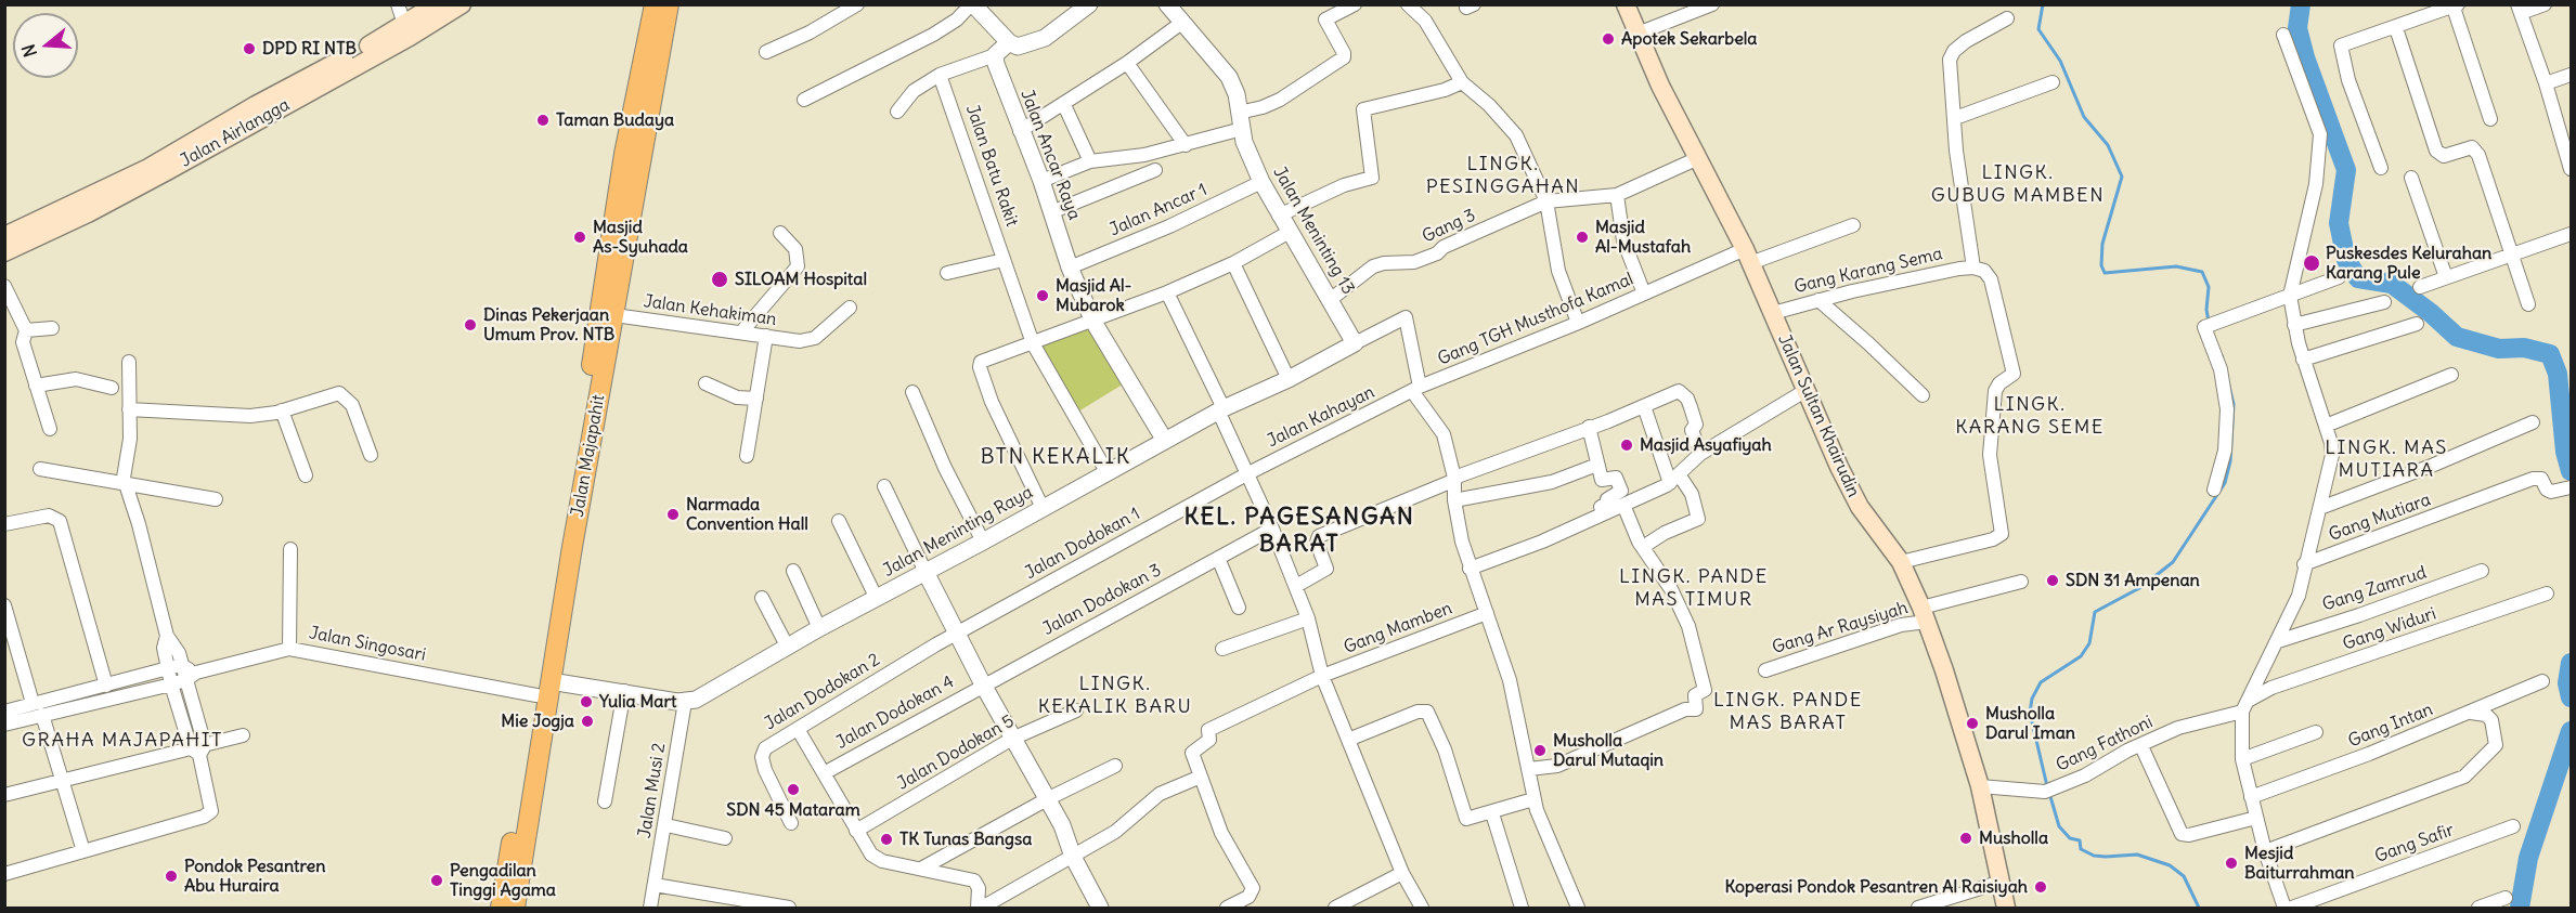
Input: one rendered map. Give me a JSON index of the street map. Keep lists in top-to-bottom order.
{
  "streets": {
    "main road": ["Jalan Airlangga", "Jalan Sultan Khairudin", "Jalan Majapahit"],
    "street": [
      "Jalan Ancar Raya",
      "Jalan Batu Rakit",
      "Jalan Ancar 1",
      "Gang 3",
      "Jalan Meninting 13",
      "Gang Karang Sema",
      "Jalan Kehakiman",
      "Gang TGH Musthofa Kamal",
      "Jalan Kahayan",
      "Gang Mutiara",
      "Jalan Meninting Raya",
      "Jalan Dodokan 1",
      "Gang Zamrud",
      "Jalan Dodokan 3",
      "Gang Mamben",
      "Gang Ar Raysiyah",
      "Gang Widuri",
      "Jalan Singosari",
      "Jalan Dodokan 2",
      "Jalan Dodokan 4",
      "Gang Intan",
      "Gang Fathoni",
      "Jalan Dodokan 5",
      "Jalan Musi 2",
      "Gang Safir"
    ]
  },
  "crossings": [
    ["Jalan Ancar Raya", "Jalan Ancar 1"],
    ["Jalan Ancar Raya", "Jalan Meninting Raya"],
    ["Jalan Batu Rakit", "Jalan Meninting Raya"],
    ["Jalan Ancar 1", "Jalan Meninting 13"],
    ["Gang 3", "Jalan Meninting 13"],
    ["Gang 3", "Jalan Sultan Khairudin"],
    ["Jalan Meninting 13", "Jalan Meninting Raya"],
    ["Gang Karang Sema", "Jalan Sultan Khairudin"],
    ["Jalan Kehakiman", "Jalan Majapahit"],
    ["Gang TGH Musthofa Kamal", "Jalan Sultan Khairudin"],
    ["Gang TGH Musthofa Kamal", "Jalan Kahayan"],
    ["Gang TGH Musthofa Kamal", "Jalan Meninting Raya"],
    ["Jalan Sultan Khairudin", "Gang Ar Raysiyah"],
    ["Jalan Sultan Khairudin", "Gang Fathoni"],
    ["Jalan Kahayan", "Jalan Meninting Raya"],
    ["Jalan Kahayan", "Jalan Dodokan 1"],
    ["Jalan Majapahit", "Jalan Singosari"],
    ["Jalan Meninting Raya", "Jalan Musi 2"],
    ["Jalan Dodokan 1", "Jalan Dodokan 2"],
    ["Jalan Dodokan 3", "Jalan Dodokan 4"],
    ["Gang Widuri", "Gang Fathoni"],
    ["Jalan Dodokan 2", "Jalan Dodokan 4"],
    ["Jalan Dodokan 4", "Jalan Dodokan 5"]
  ],
  "districts": [
    "LINGK. PESINGGAHAN",
    "LINGK. GUBUG MAMBEN",
    "LINGK. KARANG SEME",
    "LINGK. MAS MUTIARA",
    "BTN KEKALIK",
    "KEL. PAGESANGAN BARAT",
    "LINGK. PANDE MAS TIMUR",
    "LINGK. KEKALIK BARU",
    "LINGK. PANDE MAS BARAT",
    "GRAHA MAJAPAHIT"
  ],
  "places": [
    "Apotek Sekarbela",
    "DPD RI NTB",
    "Taman Budaya",
    "Masjid As-Syuhada",
    "Masjid Al-Mustafah",
    "Puskesdes Kelurahan Karang Pule",
    "SILOAM Hospital",
    "Masjid Al- Mubarok",
    "Dinas Pekerjaan Umum Prov. NTB",
    "Masjid Asyafiyah",
    "Narmada Convention Hall",
    "SDN 31 Ampenan",
    "Yulia Mart",
    "Mie Jogja",
    "Musholla Darul Iman",
    "Musholla Darul Mutaqin",
    "SDN 45 Mataram",
    "Musholla",
    "TK Tunas Bangsa",
    "Mesjid Baiturrahman",
    "Pondok Pesantren Abu Huraira",
    "Pengadilan Tinggi Agama",
    "Koperasi Pondok Pesantren Al Raisiyah"
  ],
  "north": "left"
}
